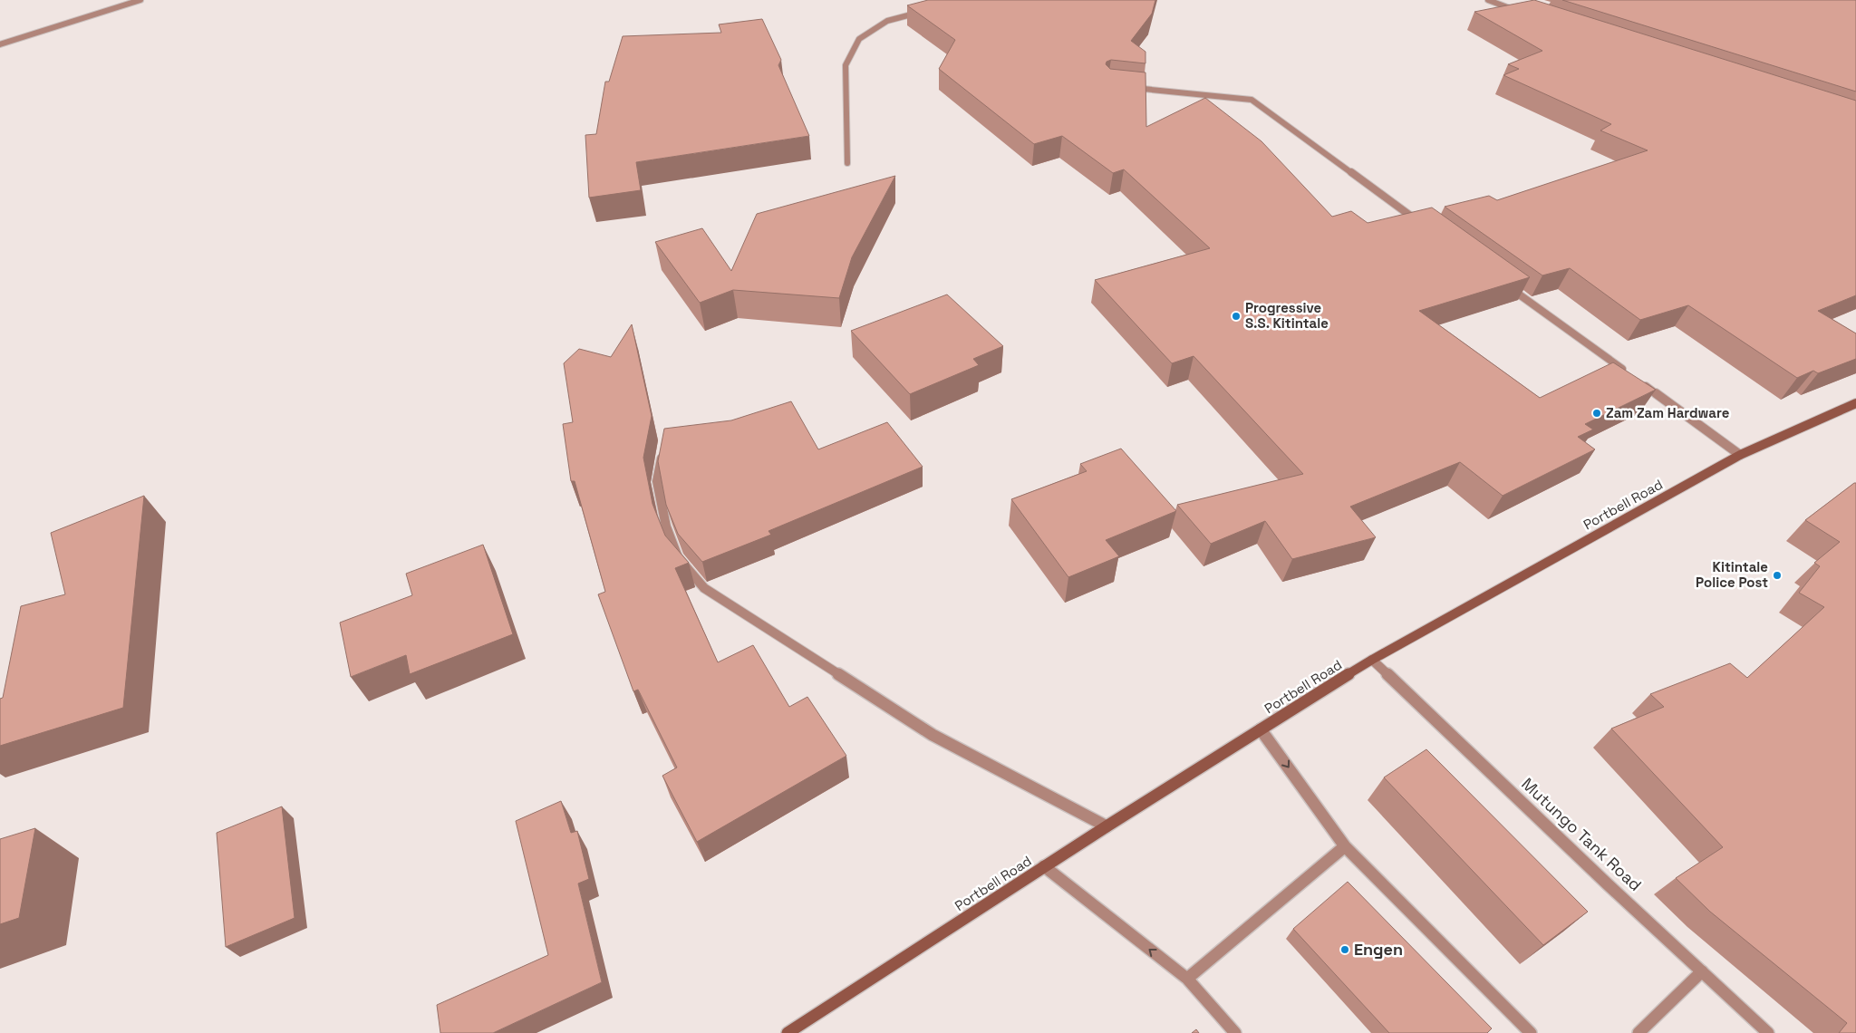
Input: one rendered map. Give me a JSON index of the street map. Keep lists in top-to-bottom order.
{
  "streets": {
    "main road": ["Portbell Road"],
    "street": ["Mutungo Tank Road"]
  },
  "crossings": [
    ["Portbell Road", "Mutungo Tank Road"]
  ],
  "places": [
    "Progressive S.S. Kitintale",
    "Zam Zam Hardware",
    "Kitintale Police Post",
    "Engen"
  ]
}
